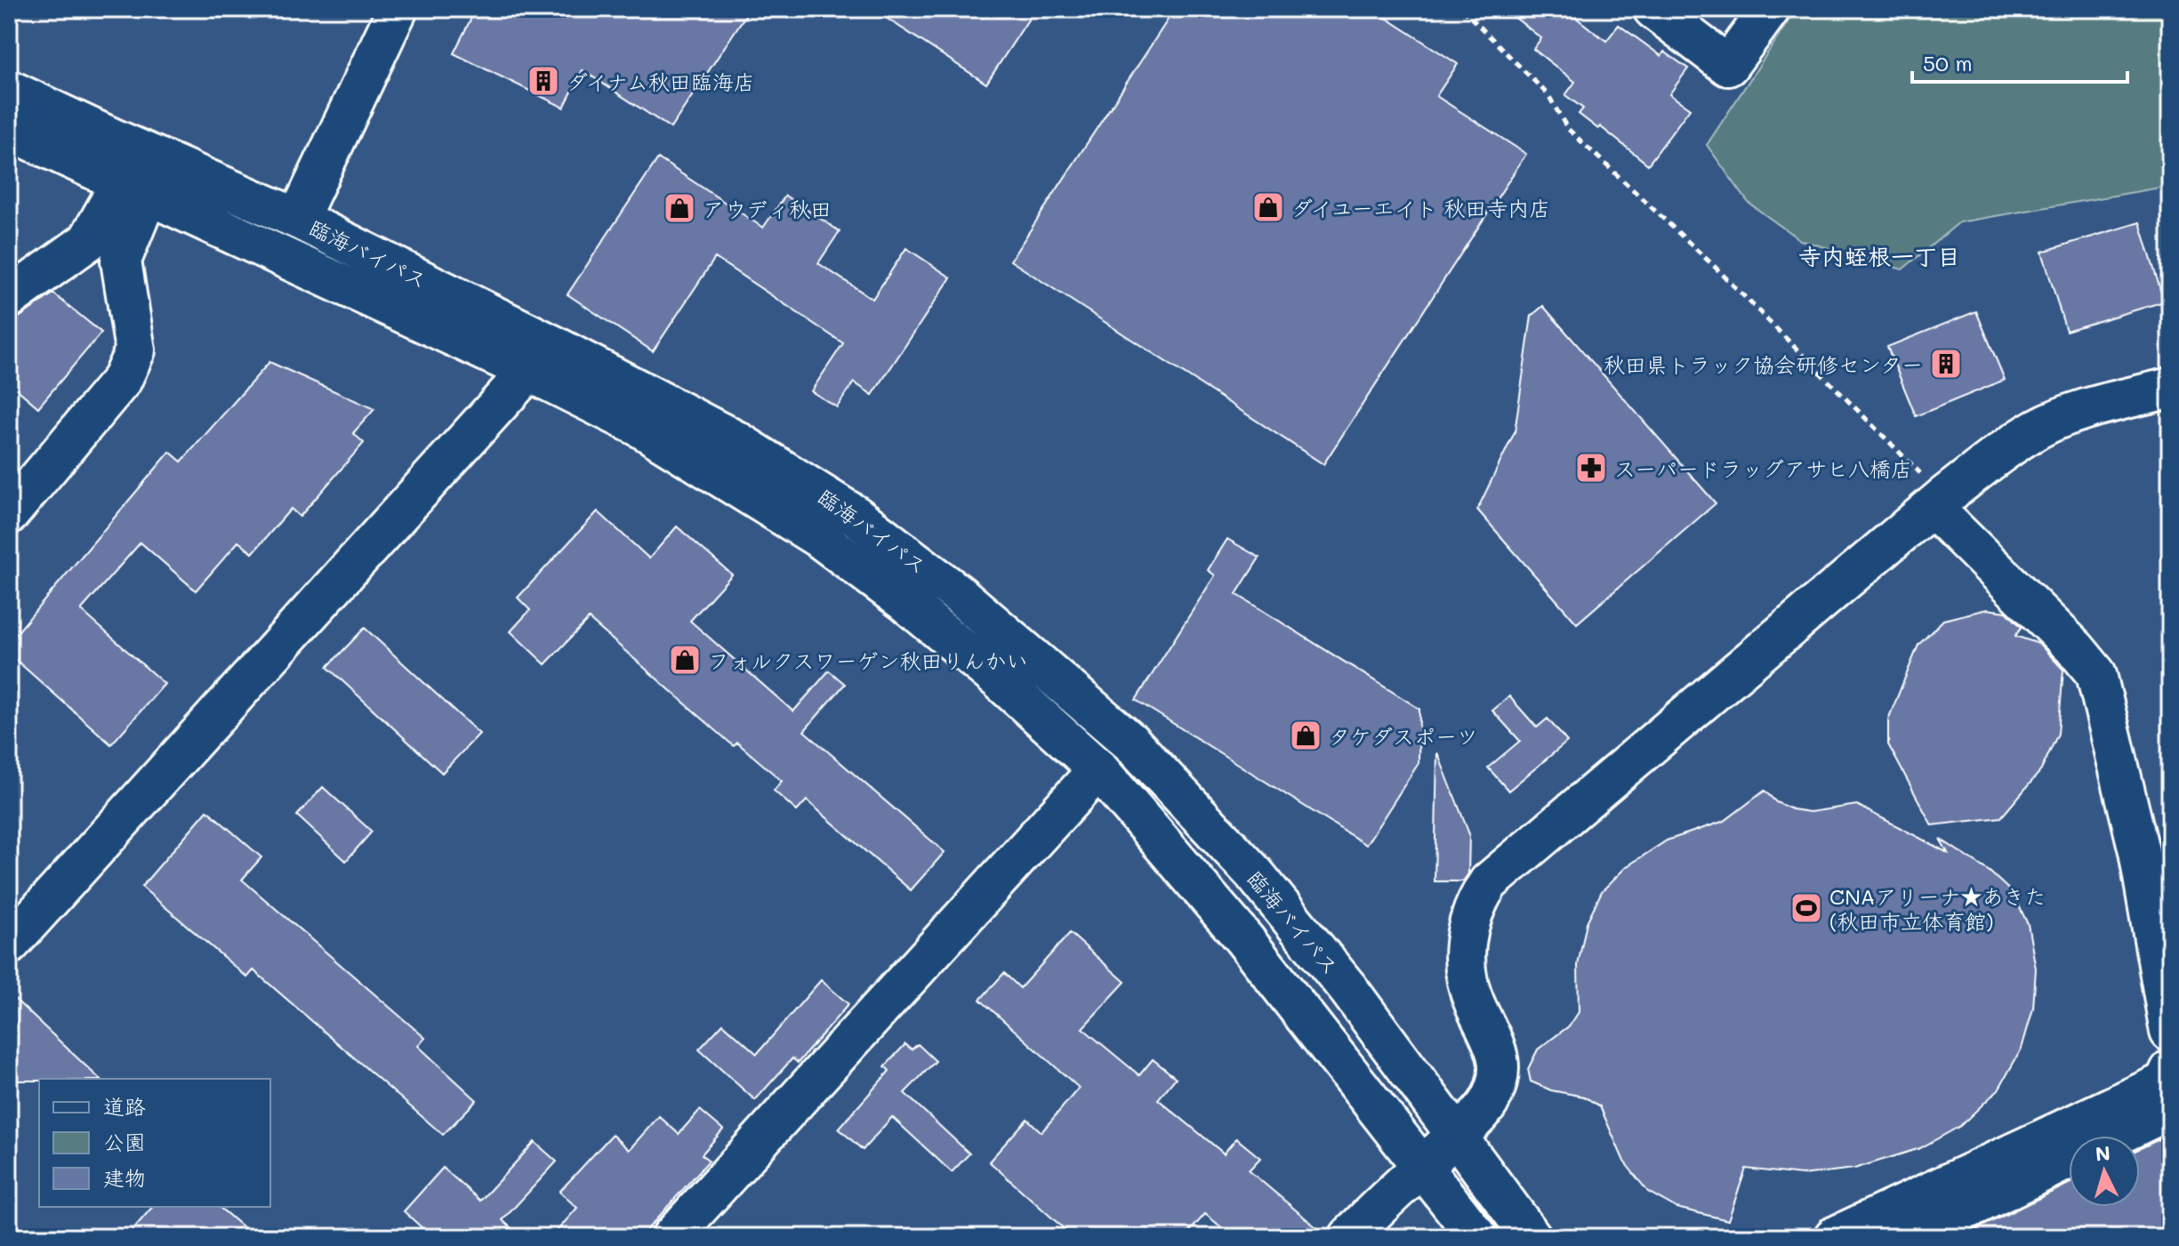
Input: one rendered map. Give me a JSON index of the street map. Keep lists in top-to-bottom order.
{
  "streets": {
    "main road": ["臨海バイパス"]
  },
  "districts": ["寺内蛭根一丁目"],
  "places": {
    "building": ["ダイナム秋田臨海店", "秋田県トラック協会研修センター"],
    "shop": [
      "ダイユーエイト 秋田寺内店",
      "アウディ秋田",
      "フォルクスワーゲン秋田りんかい",
      "タケダスポーツ"
    ],
    "pharmacy": ["スーパードラッグアサヒ八橋店"],
    "sports": ["CNAアリーナ★あきた (秋田市立体育館)"]
  },
  "legend": ["道路", "公園", "建物"],
  "scale_bar": "50 m",
  "north": "top"
}
